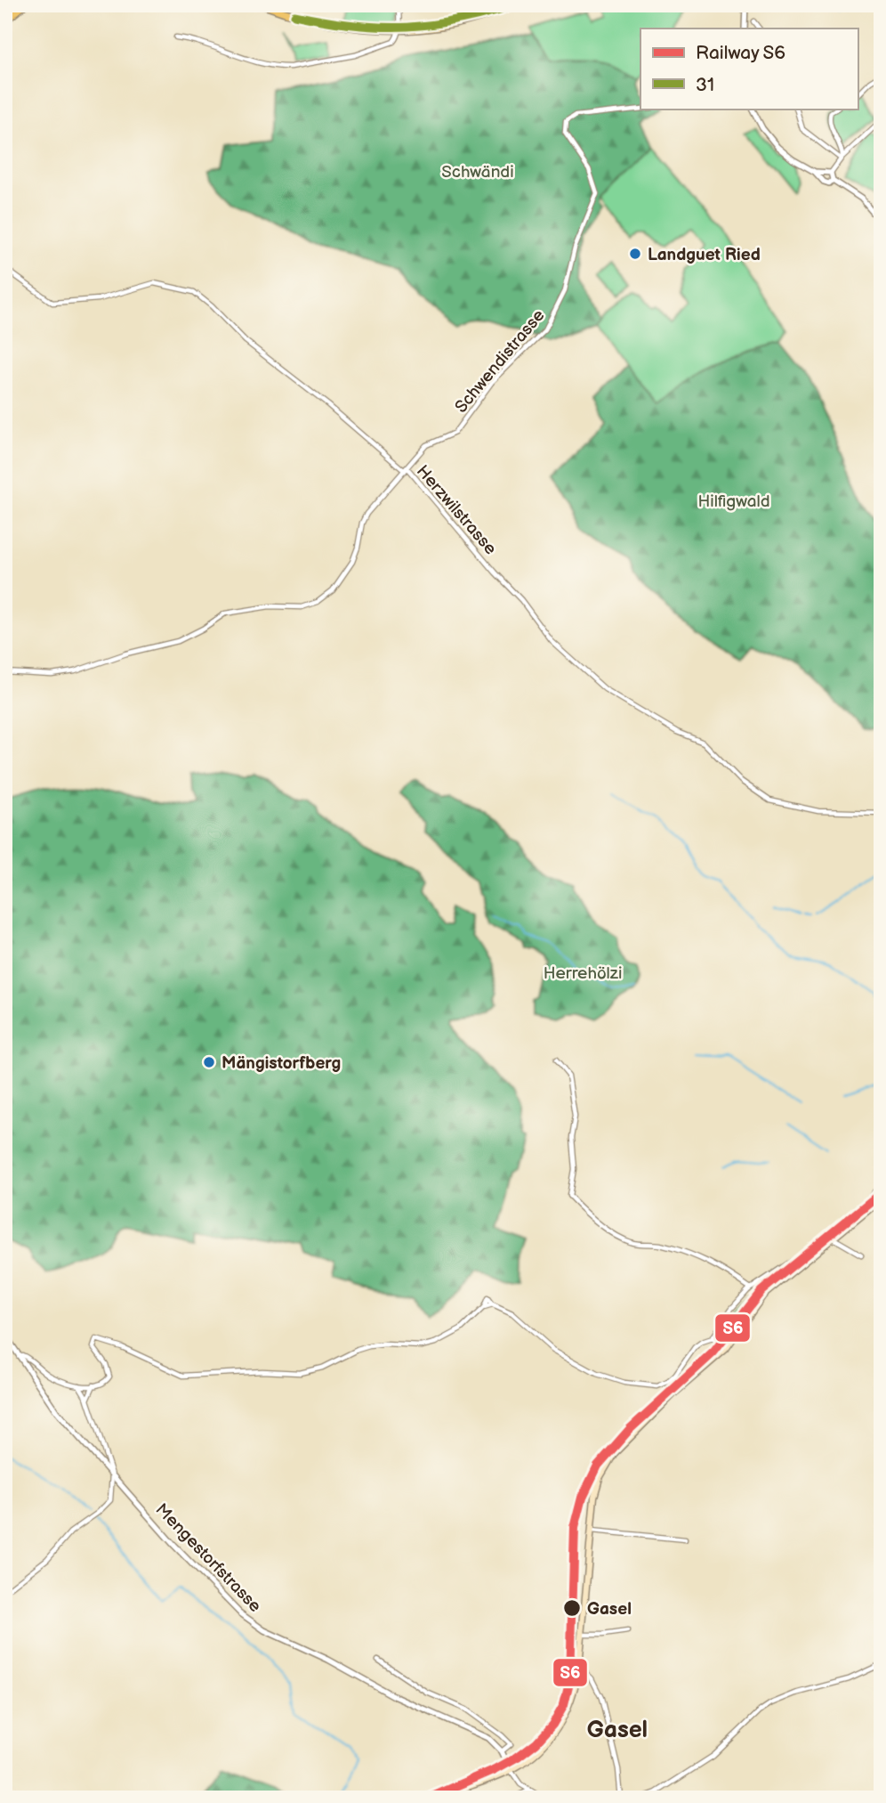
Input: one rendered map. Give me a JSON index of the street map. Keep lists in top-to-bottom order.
{
  "streets": {
    "street": ["Schwendistrasse", "Herzwilstrasse", "Mengestorfstrasse"]
  },
  "crossings": [
    ["Schwendistrasse", "Herzwilstrasse"]
  ],
  "districts": ["Gasel"],
  "parks": ["Schwändi", "Hilfigwald", "Herrehölzi"],
  "places": ["Landguet Ried", "Mängistorfberg", "Gasel"],
  "lines": ["transit line 31", "rail line S6"],
  "legend": ["Railway S6", "31"]
}
